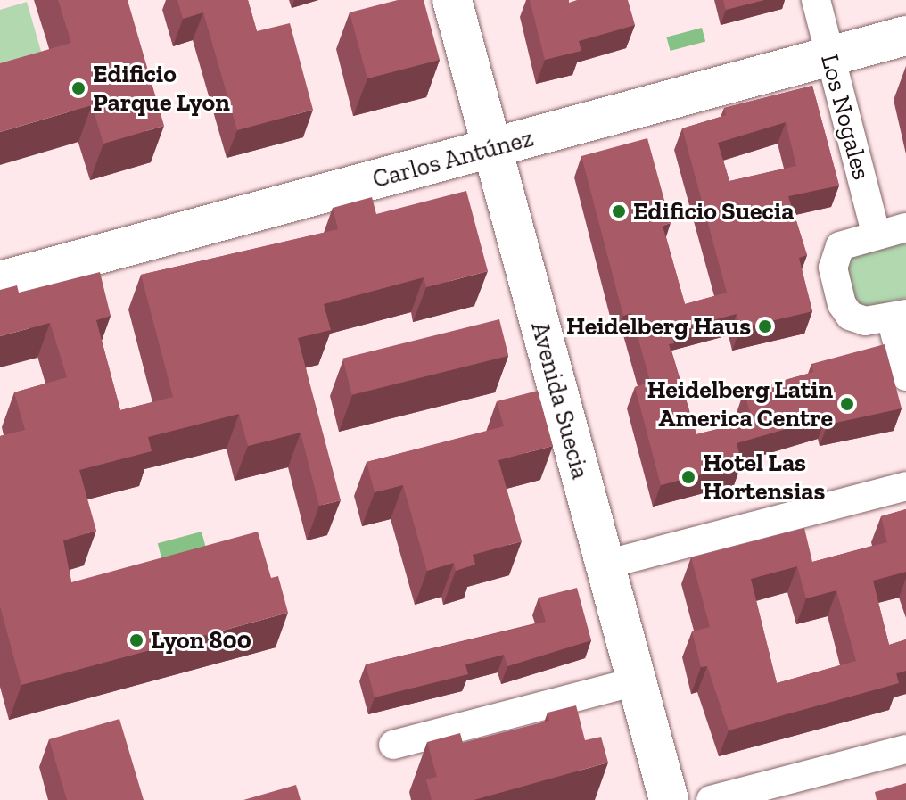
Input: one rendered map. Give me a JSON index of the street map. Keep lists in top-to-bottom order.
{
  "streets": {
    "street": ["Los Nogales", "Carlos Antúnez", "Avenida Suecia"]
  },
  "crossings": [
    ["Los Nogales", "Carlos Antúnez"],
    ["Carlos Antúnez", "Avenida Suecia"]
  ],
  "places": [
    "Edificio Parque Lyon",
    "Edificio Suecia",
    "Heidelberg Haus",
    "Heidelberg Latin America Centre",
    "Hotel Las Hortensias",
    "Lyon 800"
  ]
}
